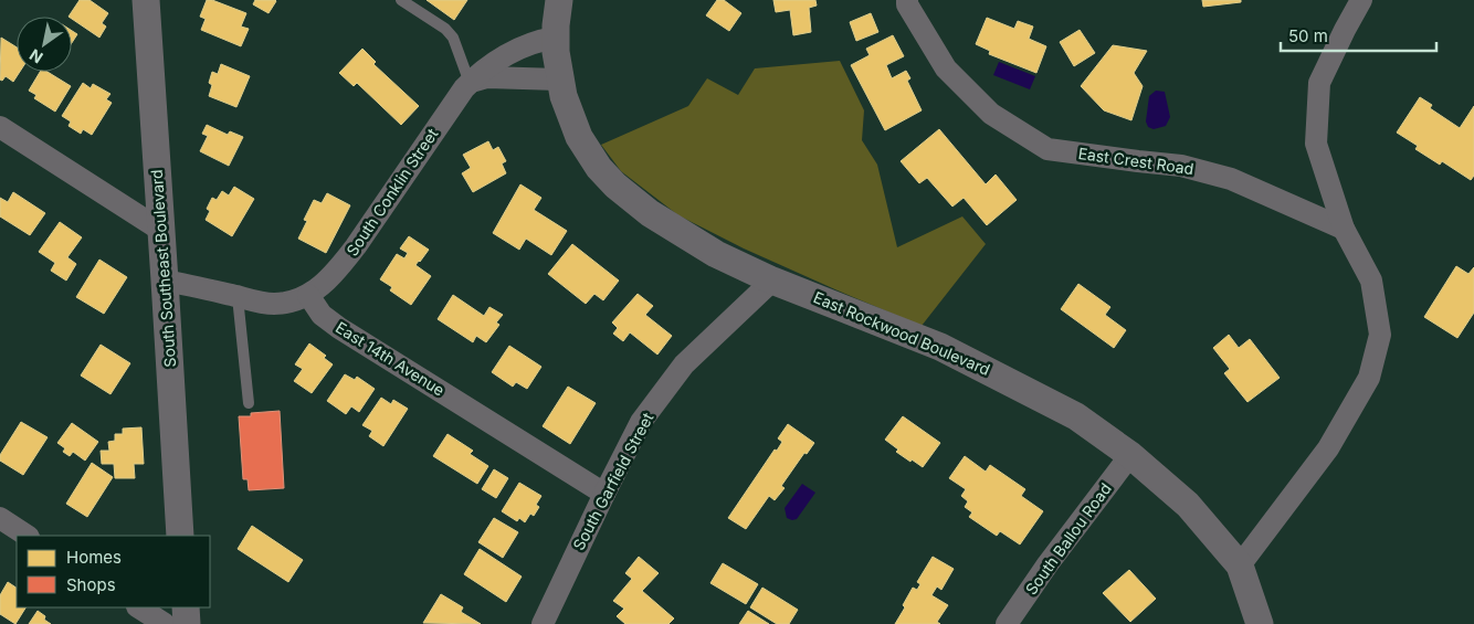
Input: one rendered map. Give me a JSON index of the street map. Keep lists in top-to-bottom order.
{
  "streets": {
    "street": [
      "East Crest Road",
      "South Conklin Street",
      "South Southeast Boulevard",
      "East Rockwood Boulevard",
      "East 14th Avenue",
      "South Garfield Street",
      "South Ballou Road"
    ]
  },
  "crossings": [
    ["South Conklin Street", "East Rockwood Boulevard"],
    ["South Conklin Street", "East 14th Avenue"],
    ["East Rockwood Boulevard", "South Garfield Street"],
    ["East Rockwood Boulevard", "South Ballou Road"],
    ["East 14th Avenue", "South Garfield Street"]
  ],
  "legend": ["Homes", "Shops"],
  "scale_bar": "50 m",
  "north": "bottom left"
}
